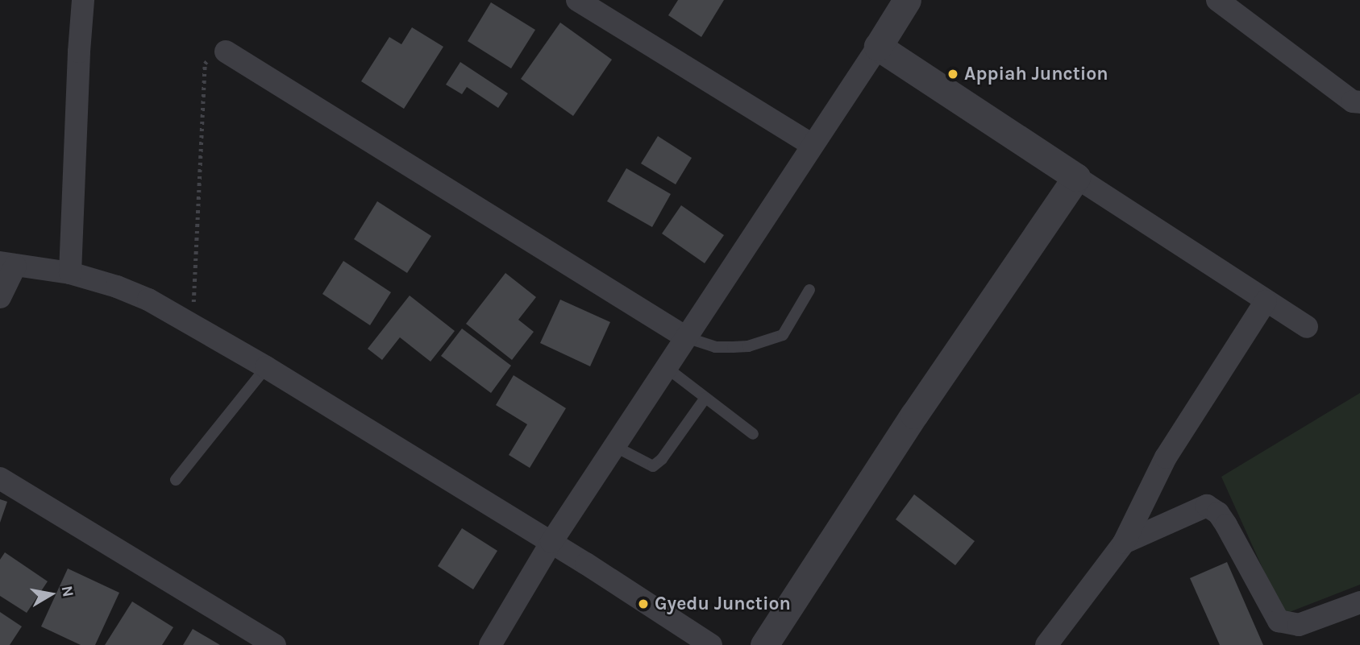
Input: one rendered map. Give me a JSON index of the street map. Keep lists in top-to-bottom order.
{
  "places": ["Appiah Junction", "Gyedu Junction"],
  "north": "right"
}
